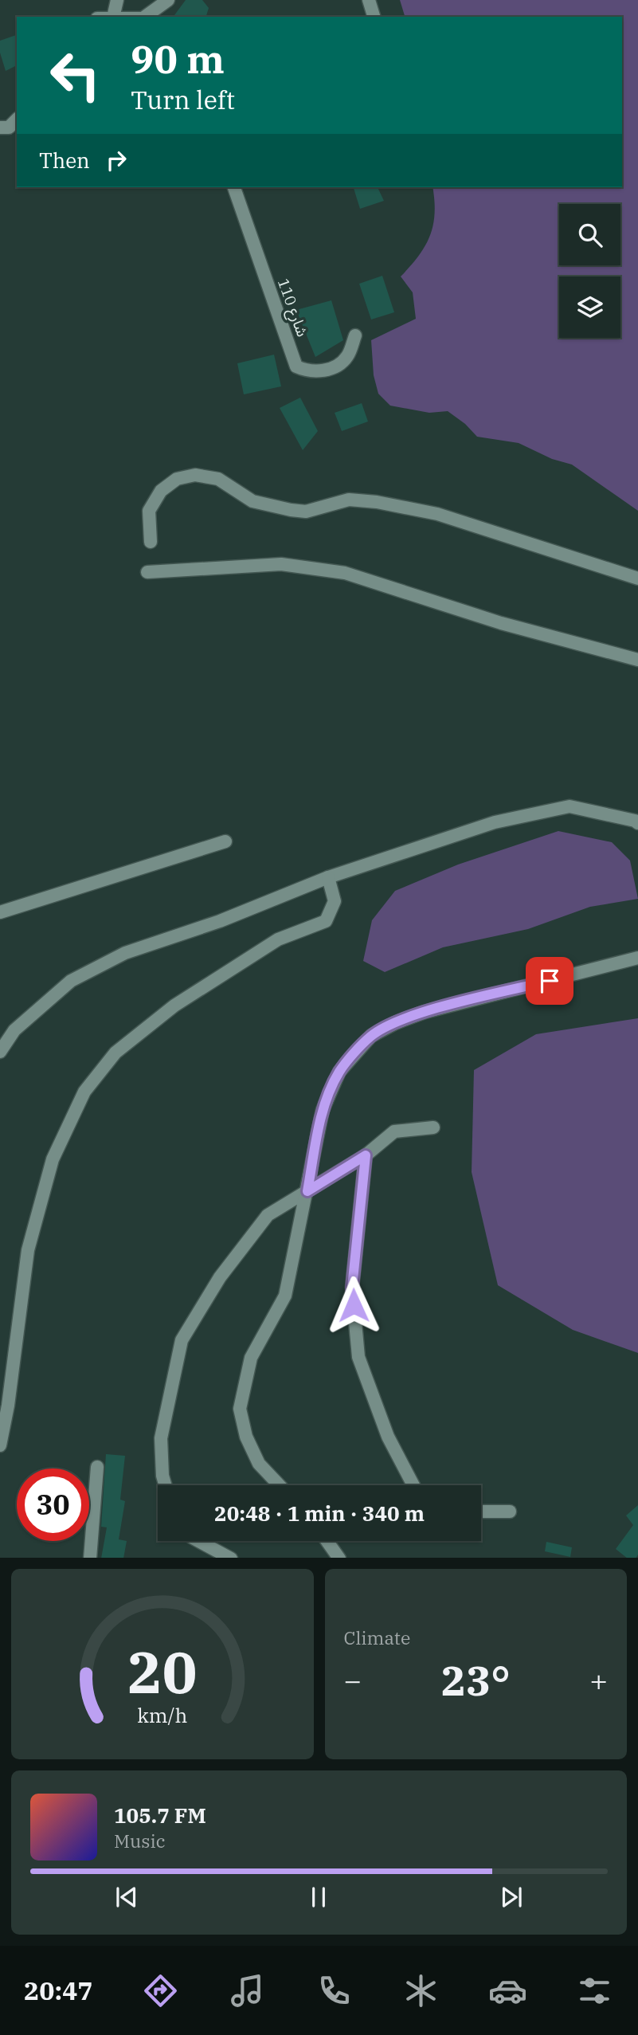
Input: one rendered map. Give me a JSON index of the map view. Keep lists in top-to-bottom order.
{
  "streets": {
    "street": ["شارع 110"]
  },
  "page": {
    "turn": ["90 m", "Turn left"],
    "then": "Then",
    "limit": "30",
    "trip": "20:48 · 1 min · 340 m",
    "tile": "Climate",
    "heat": ["−", "23°", "+"],
    "song": ["105.7 FM", "Music"],
    "tabs": "20:47",
    "gauge": ["20", "km/h"]
  }
}
